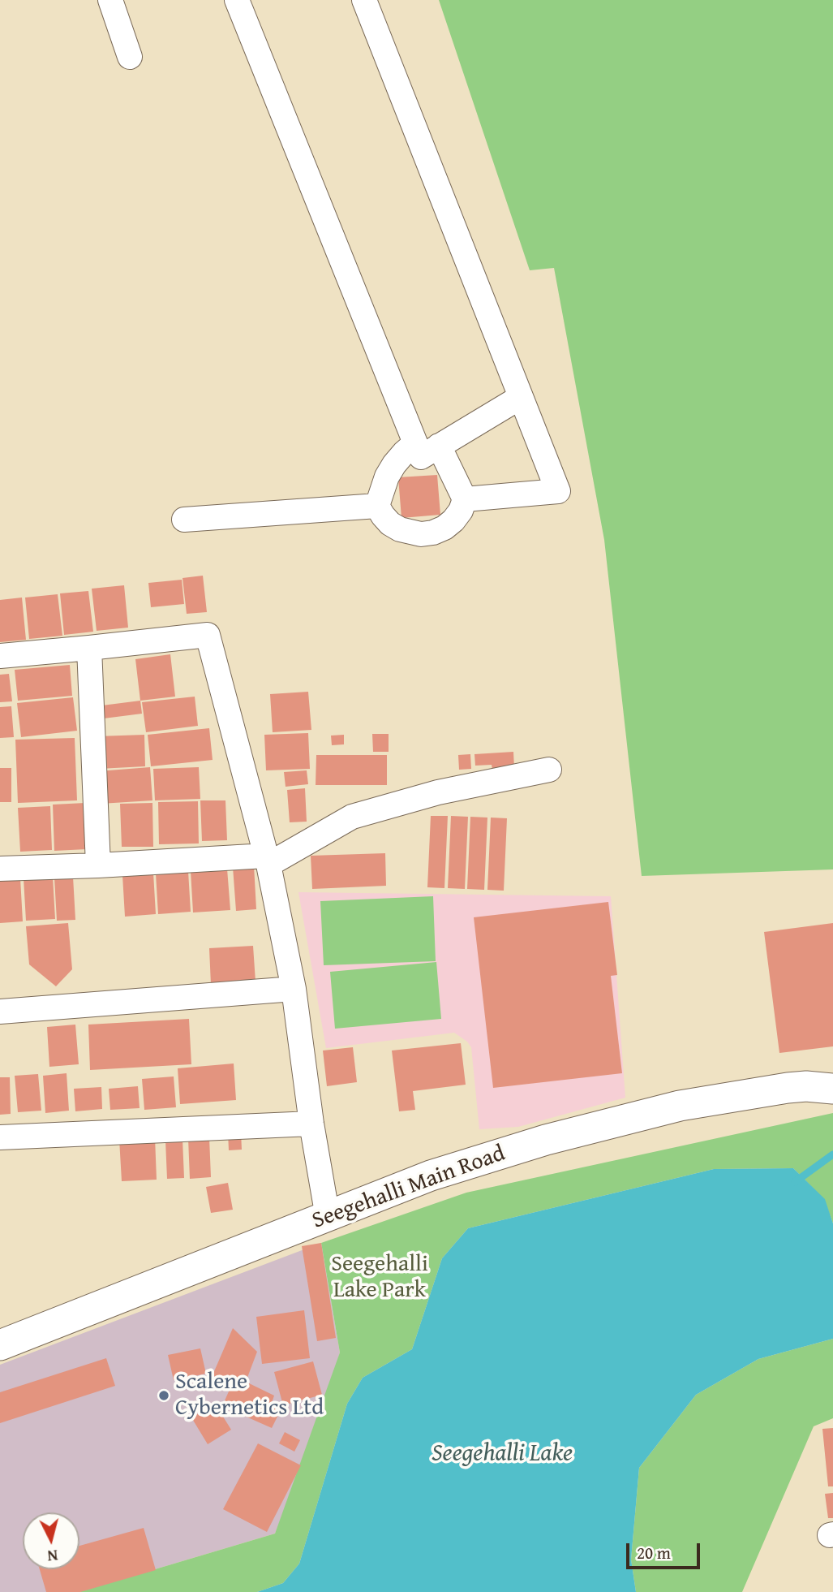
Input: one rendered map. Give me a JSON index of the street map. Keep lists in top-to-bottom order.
{
  "streets": {
    "street": ["Seegehalli Main Road"]
  },
  "water": ["Seegehalli Lake"],
  "parks": ["Seegehalli Lake Park"],
  "places": ["Scalene Cybernetics Ltd"],
  "scale_bar": "20 m",
  "north": "bottom"
}
